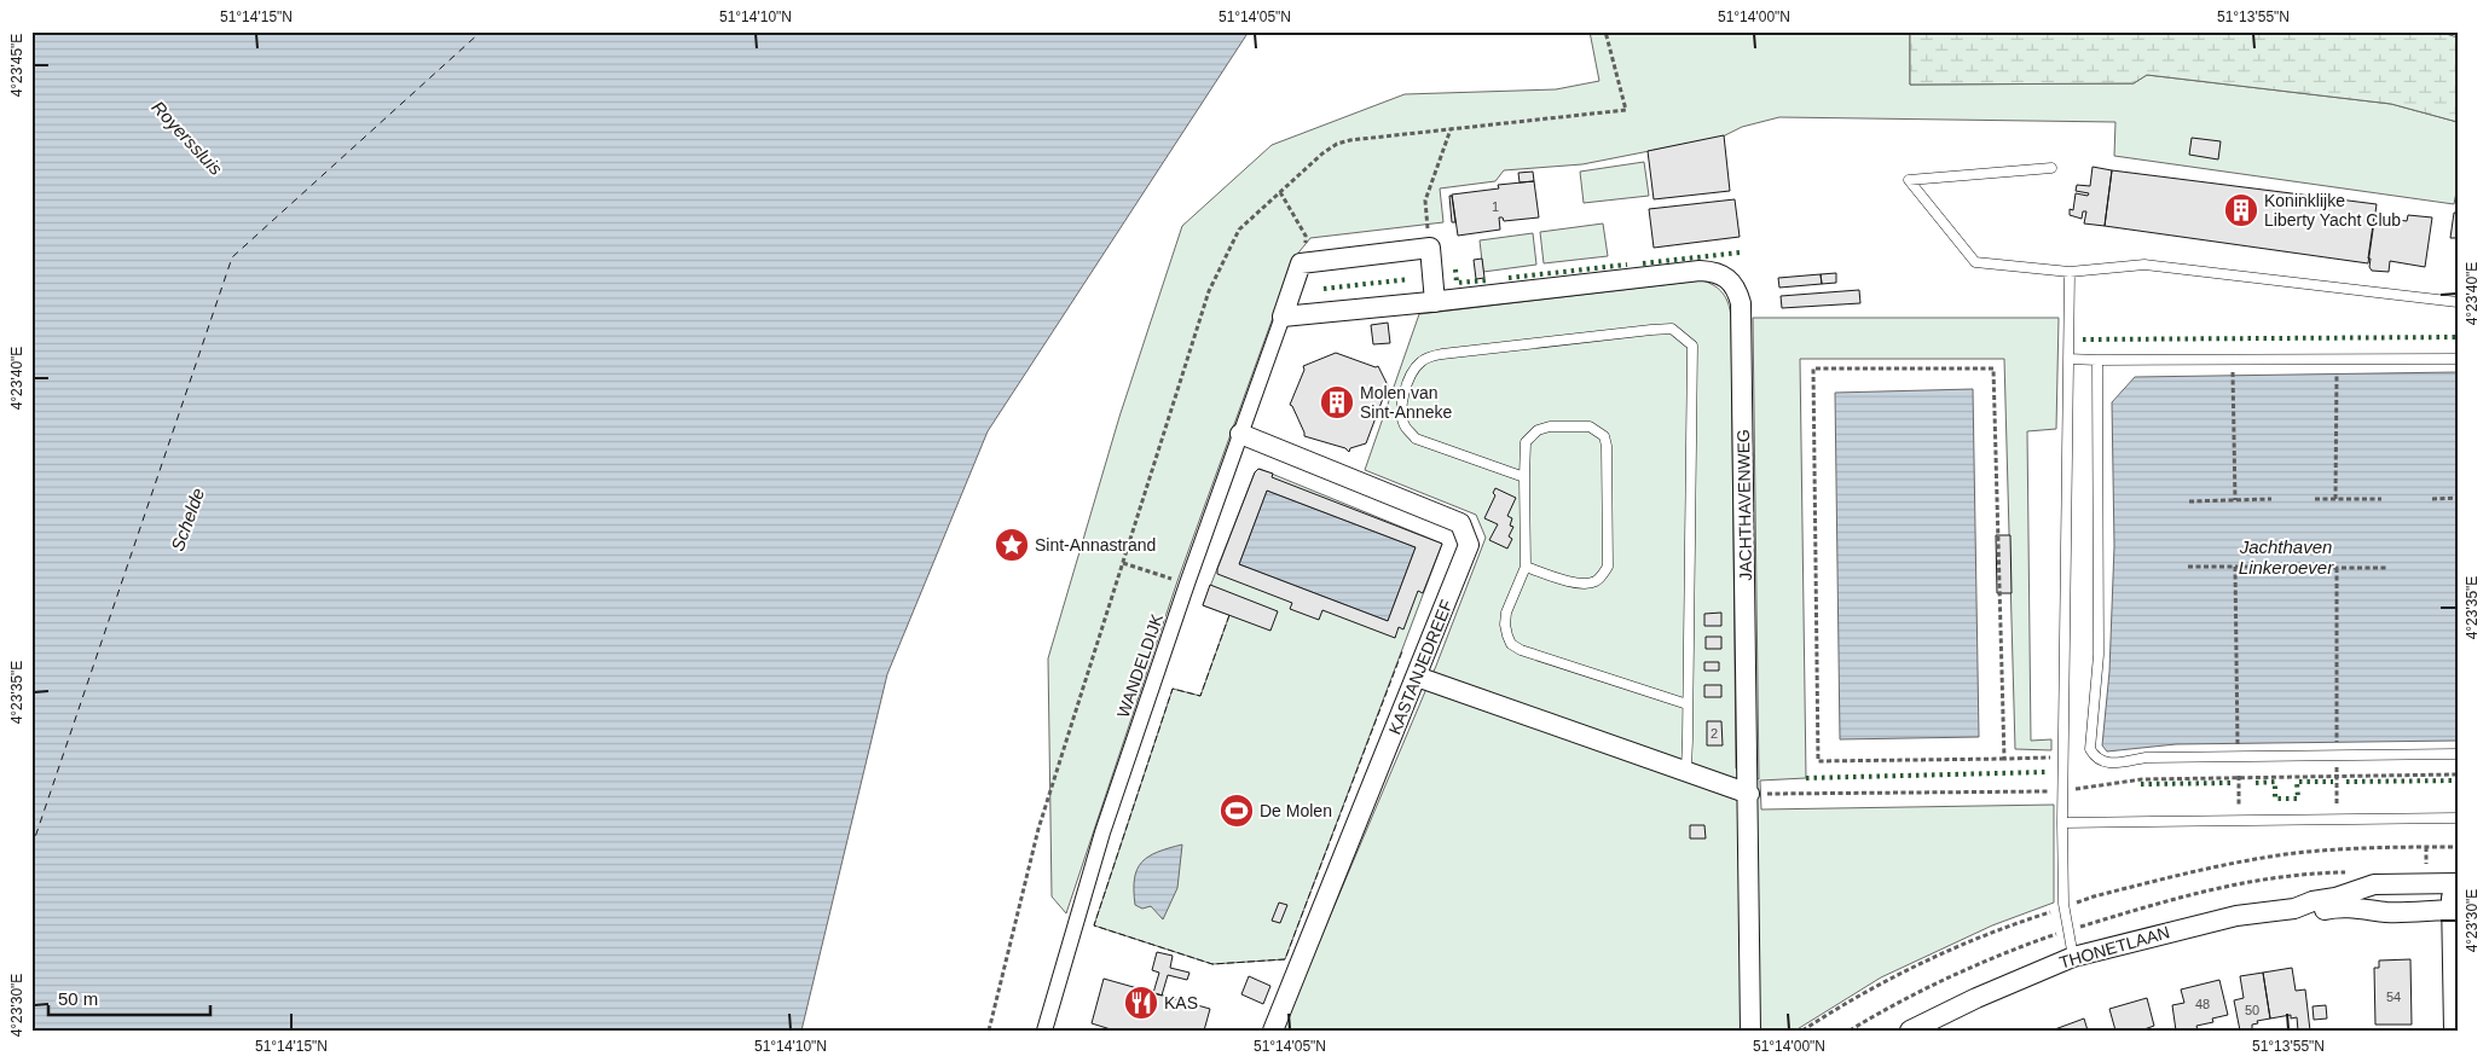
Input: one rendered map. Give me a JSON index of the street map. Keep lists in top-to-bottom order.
{
  "streets": {
    "street": [
      "JACHTHAVENWEG",
      "WANDELDIJK",
      "KASTANJEDREEF",
      "THONETLAAN"
    ]
  },
  "crossings": [
    ["JACHTHAVENWEG", "WANDELDIJK"],
    ["WANDELDIJK", "KASTANJEDREEF"]
  ],
  "water": ["Royerssluis", "Schelde", "Jachthaven Linkeroever"],
  "places": {
    "building": ["Koninklijke Liberty Yacht Club", "Molen van Sint-Anneke"],
    "place": ["Sint-Annastrand"],
    "sports": ["De Molen"],
    "restaurant": ["KAS"]
  },
  "house_numbers": [
    "1",
    "2",
    "54",
    "48",
    "50"
  ],
  "scale_bar": "50 m",
  "coordinates": [
    "51°14'15\"N",
    "51°14'10\"N",
    "51°14'05\"N",
    "51°14'00\"N",
    "51°13'55\"N",
    "4°23'45\"E",
    "4°23'40\"E",
    "4°23'35\"E",
    "4°23'30\"E"
  ]
}
